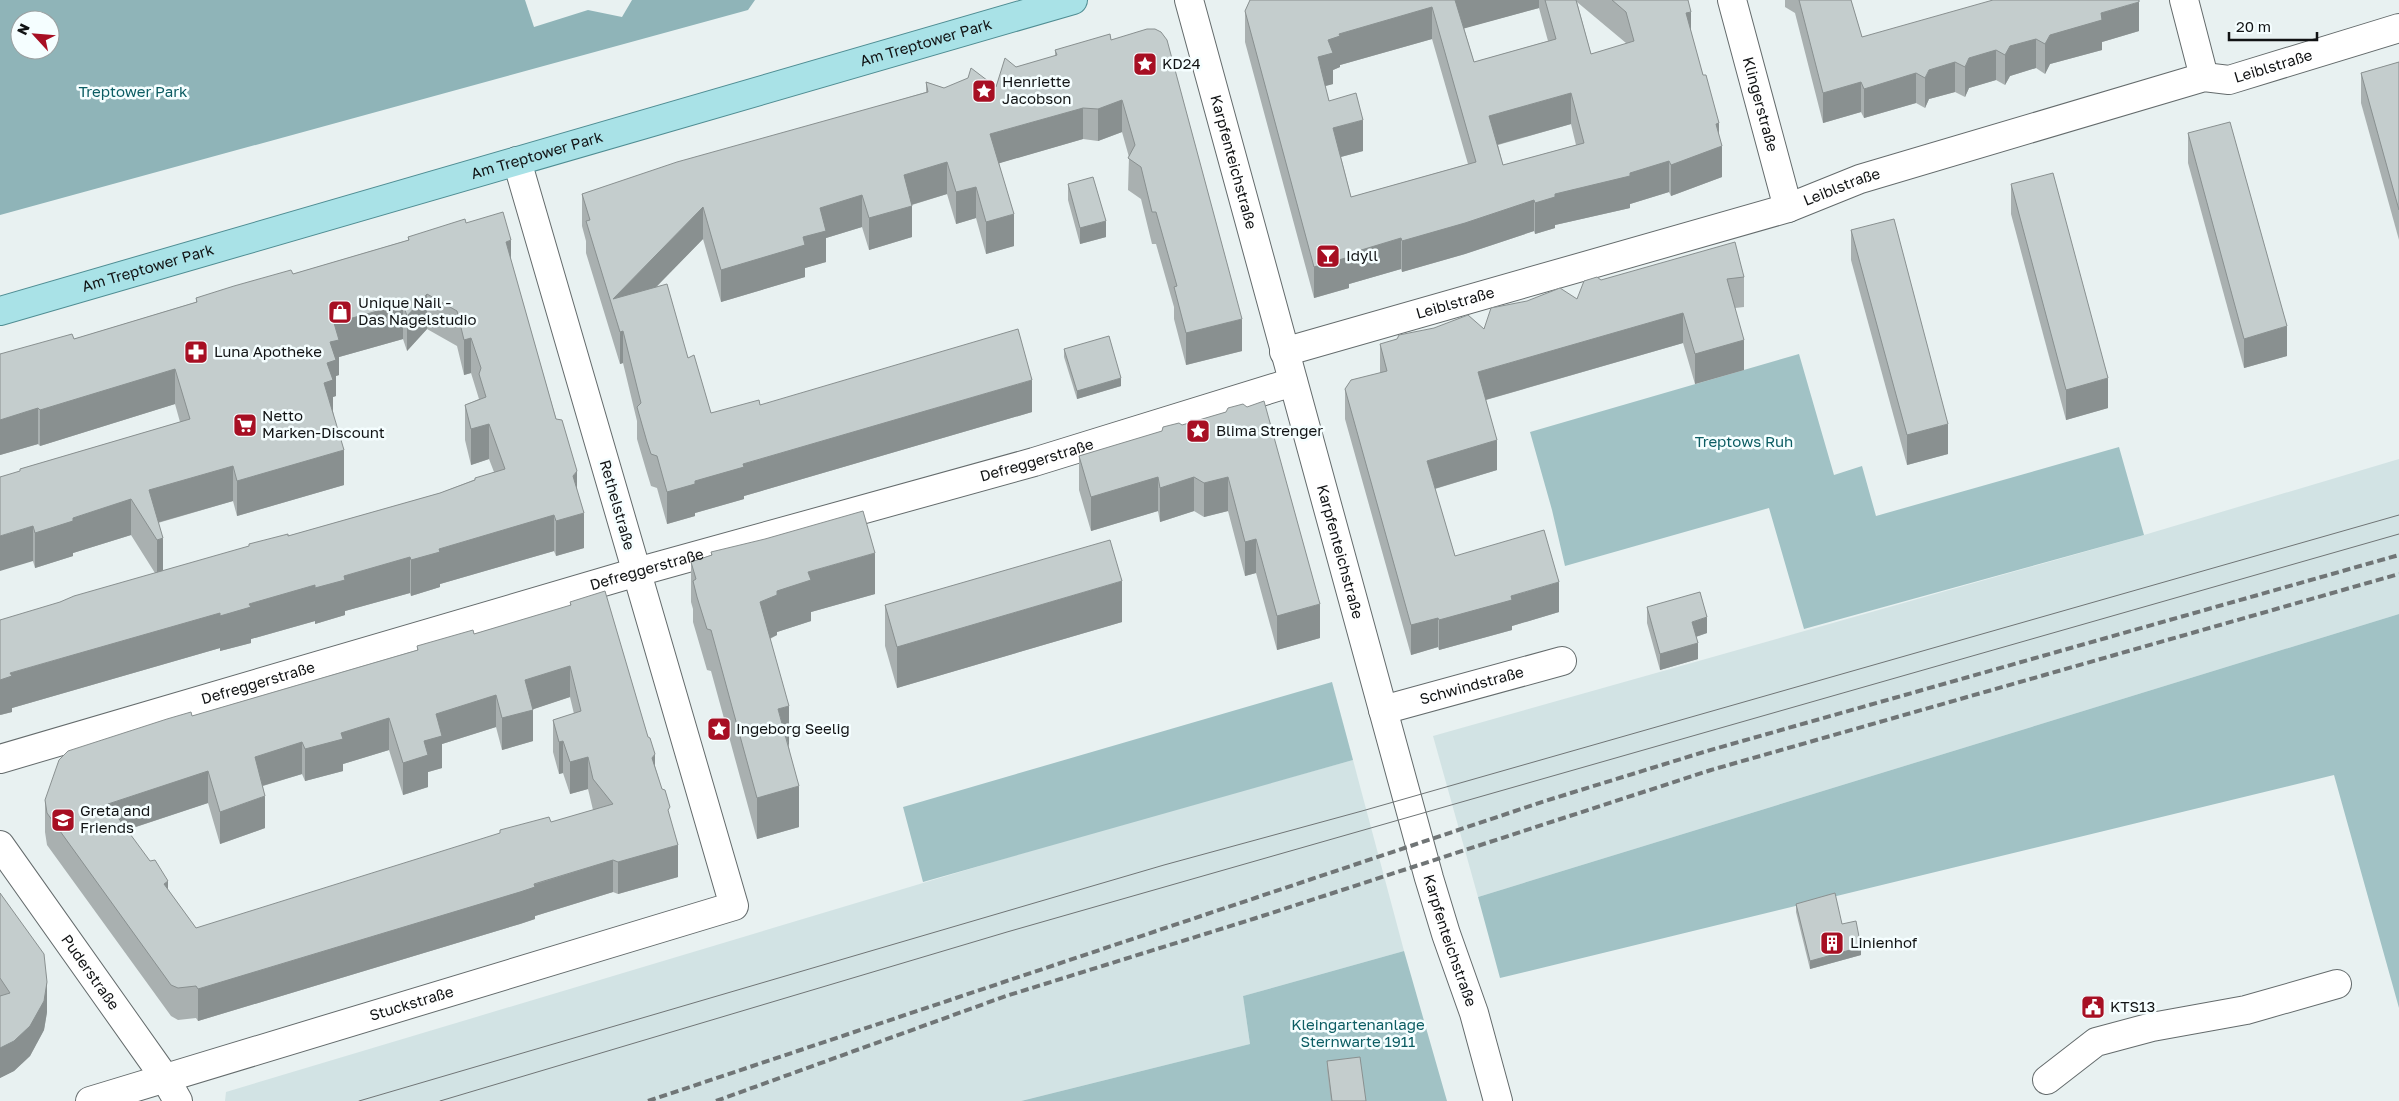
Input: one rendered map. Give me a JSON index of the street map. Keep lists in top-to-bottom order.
{
  "streets": {
    "main road": ["Am Treptower Park"],
    "street": [
      "Leiblstraße",
      "Klingerstraße",
      "Karpfenteichstraße",
      "Defreggerstraße",
      "Rethelstraße",
      "Schwindstraße",
      "Puderstraße",
      "Stuckstraße"
    ]
  },
  "crossings": [
    ["Am Treptower Park", "Rethelstraße"],
    ["Leiblstraße", "Klingerstraße"],
    ["Leiblstraße", "Karpfenteichstraße"],
    ["Karpfenteichstraße", "Defreggerstraße"],
    ["Karpfenteichstraße", "Schwindstraße"],
    ["Defreggerstraße", "Rethelstraße"],
    ["Rethelstraße", "Stuckstraße"],
    ["Puderstraße", "Stuckstraße"]
  ],
  "parks": ["Treptower Park", "Treptows Ruh", "Kleingartenanlage Sternwarte 1911"],
  "places": {
    "place": [
      "KD24",
      "Henriette Jacobson",
      "Blima Strenger",
      "Ingeborg Seelig"
    ],
    "bar": ["Idyll"],
    "shop": ["Unique Nail - Das Nagelstudio"],
    "pharmacy": ["Luna Apotheke"],
    "supermarket": ["Netto Marken-Discount"],
    "school or university": ["Greta and Friends"],
    "building": ["Linienhof"],
    "public building": ["KTS13"]
  },
  "scale_bar": "20 m",
  "north": "top left"
}
